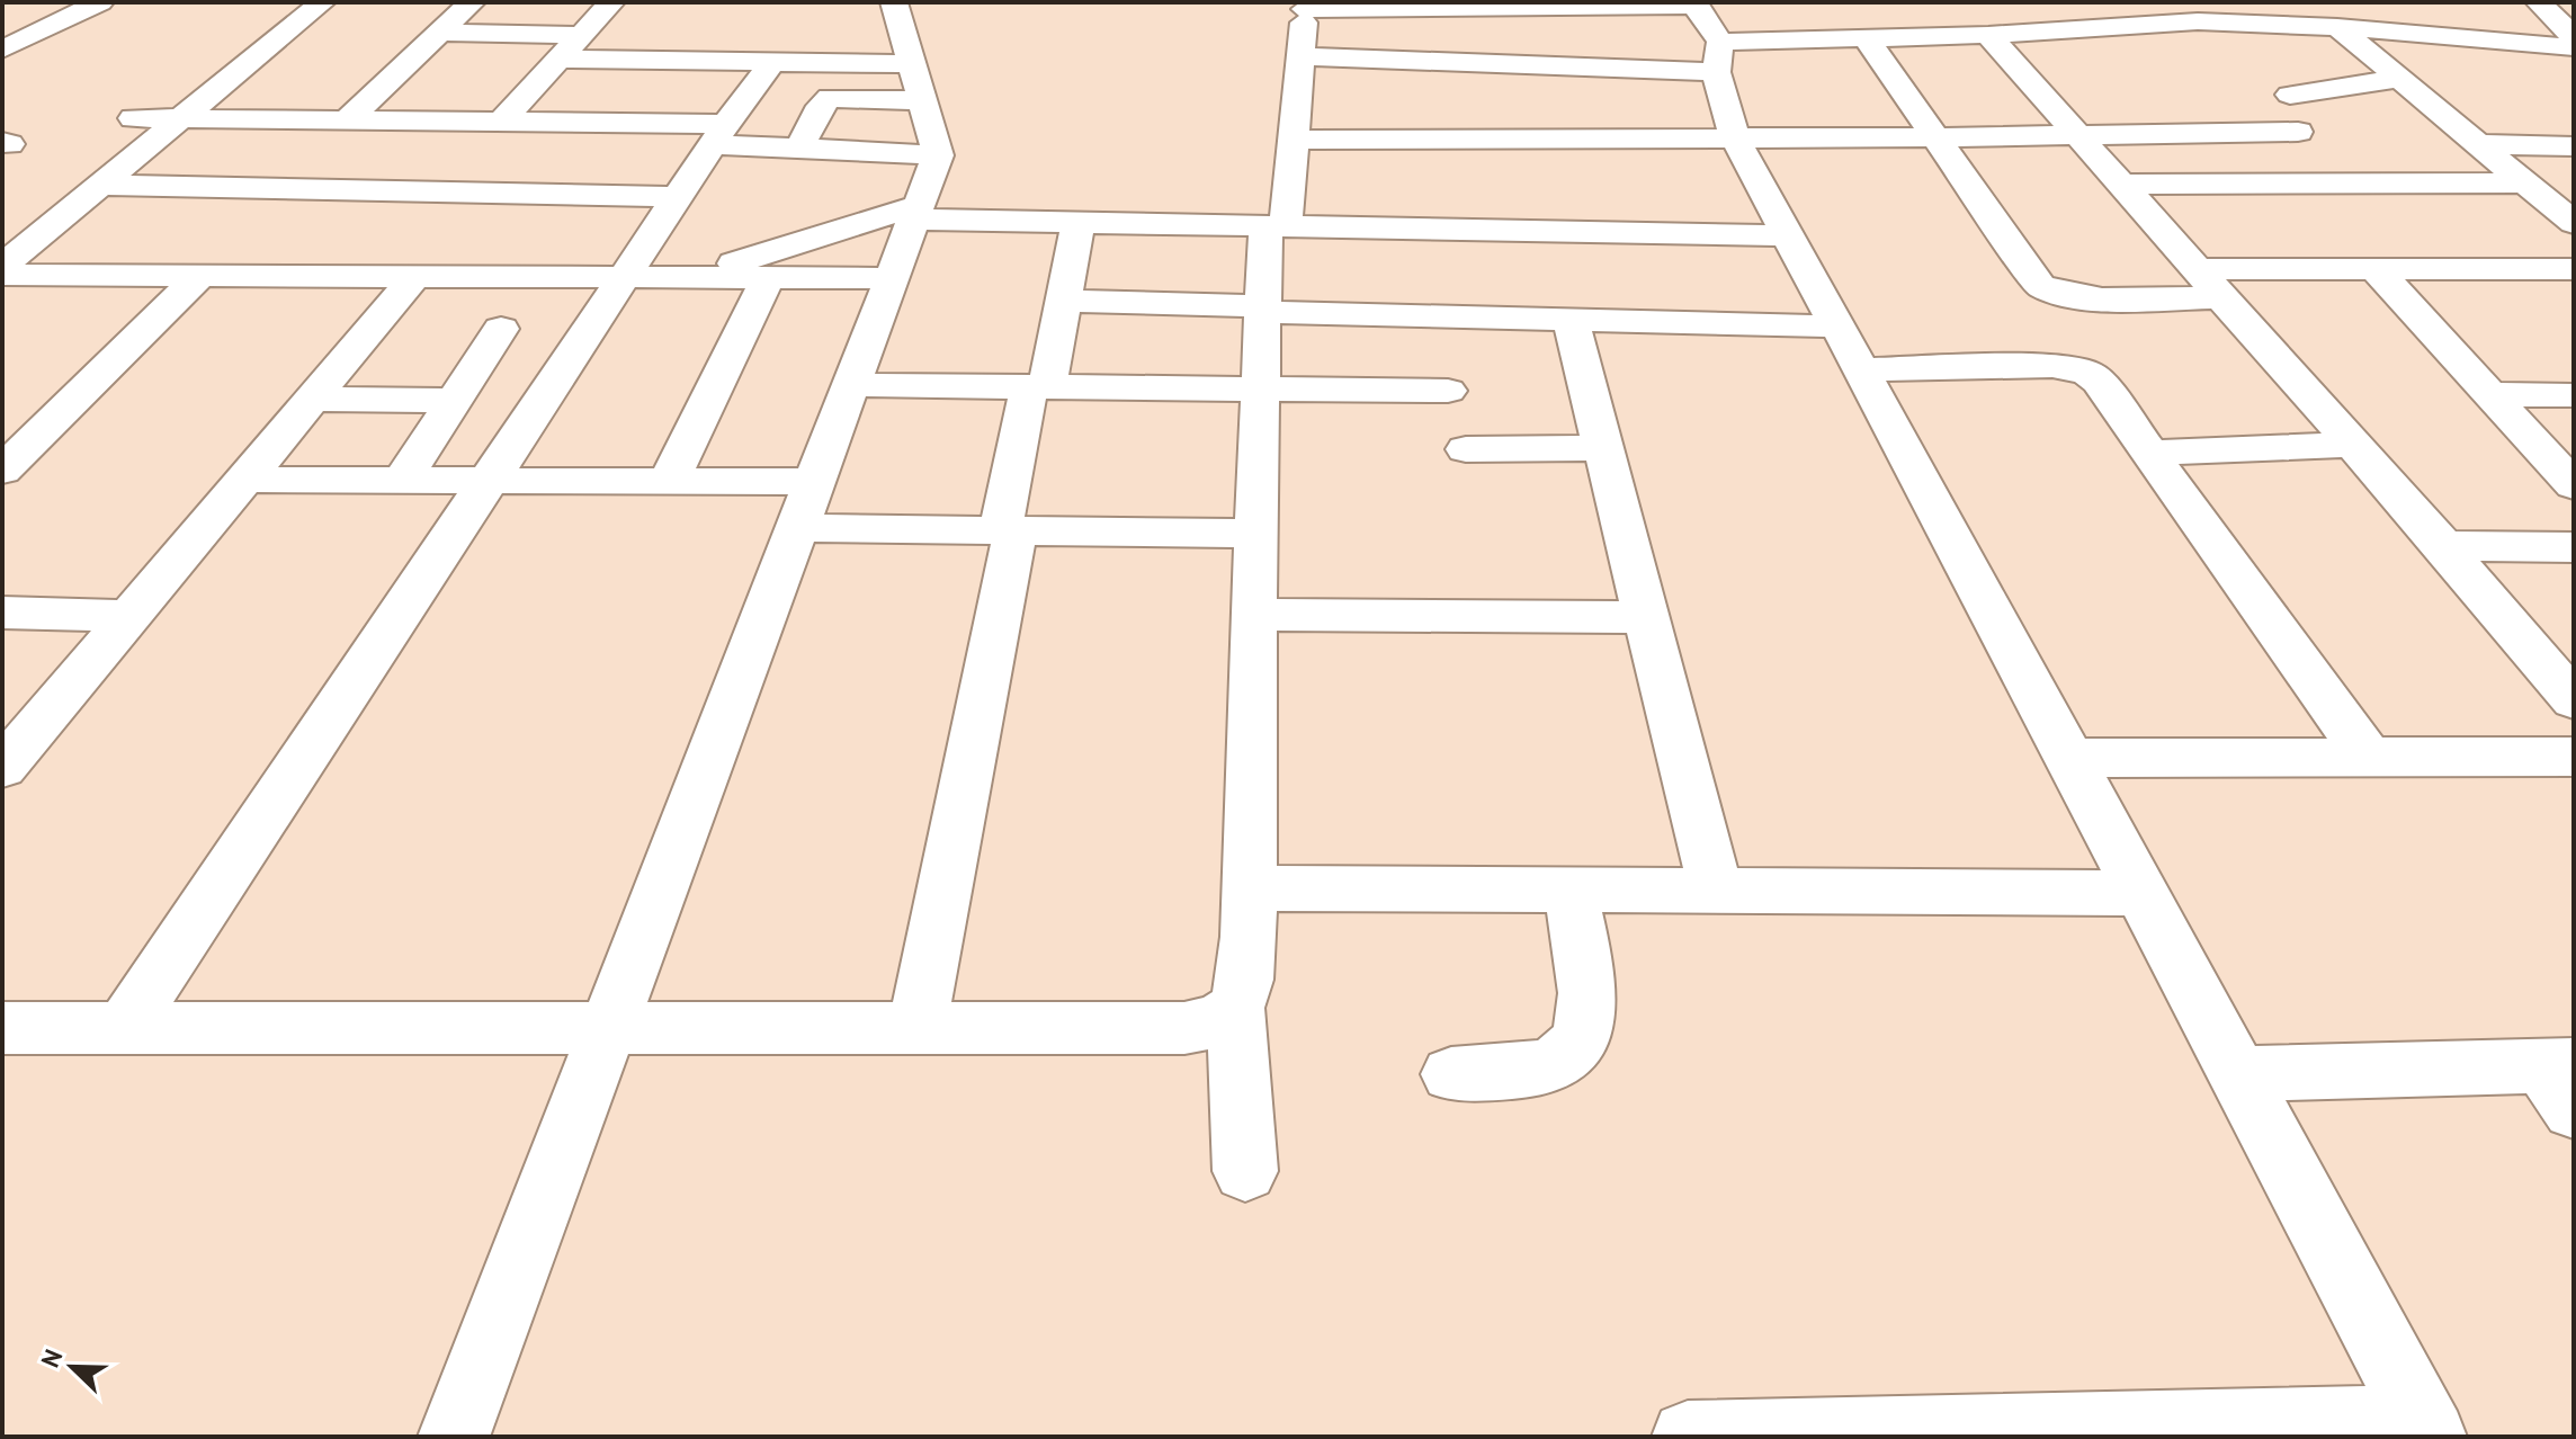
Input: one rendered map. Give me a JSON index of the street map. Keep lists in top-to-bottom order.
{
  "north": "top left"
}
